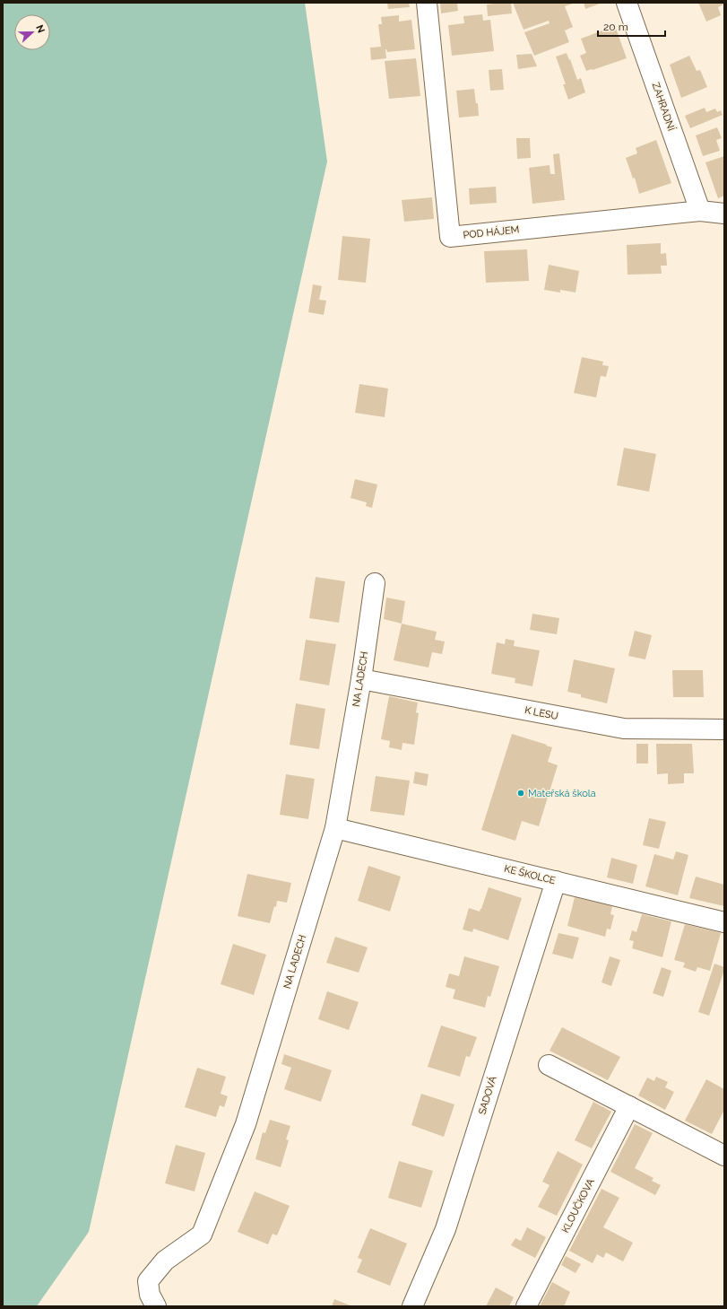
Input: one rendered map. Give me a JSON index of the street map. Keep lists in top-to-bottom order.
{
  "streets": {
    "street": [
      "ZAHRADNÍ",
      "POD HÁJEM",
      "NA LADECH",
      "K LESU",
      "KE ŠKOLCE",
      "SADOVÁ",
      "KLOUČKOVA"
    ]
  },
  "crossings": [
    ["ZAHRADNÍ", "POD HÁJEM"],
    ["NA LADECH", "K LESU"],
    ["NA LADECH", "KE ŠKOLCE"],
    ["KE ŠKOLCE", "SADOVÁ"]
  ],
  "places": ["Mateřská škola"],
  "scale_bar": "20 m",
  "north": "right"
}
